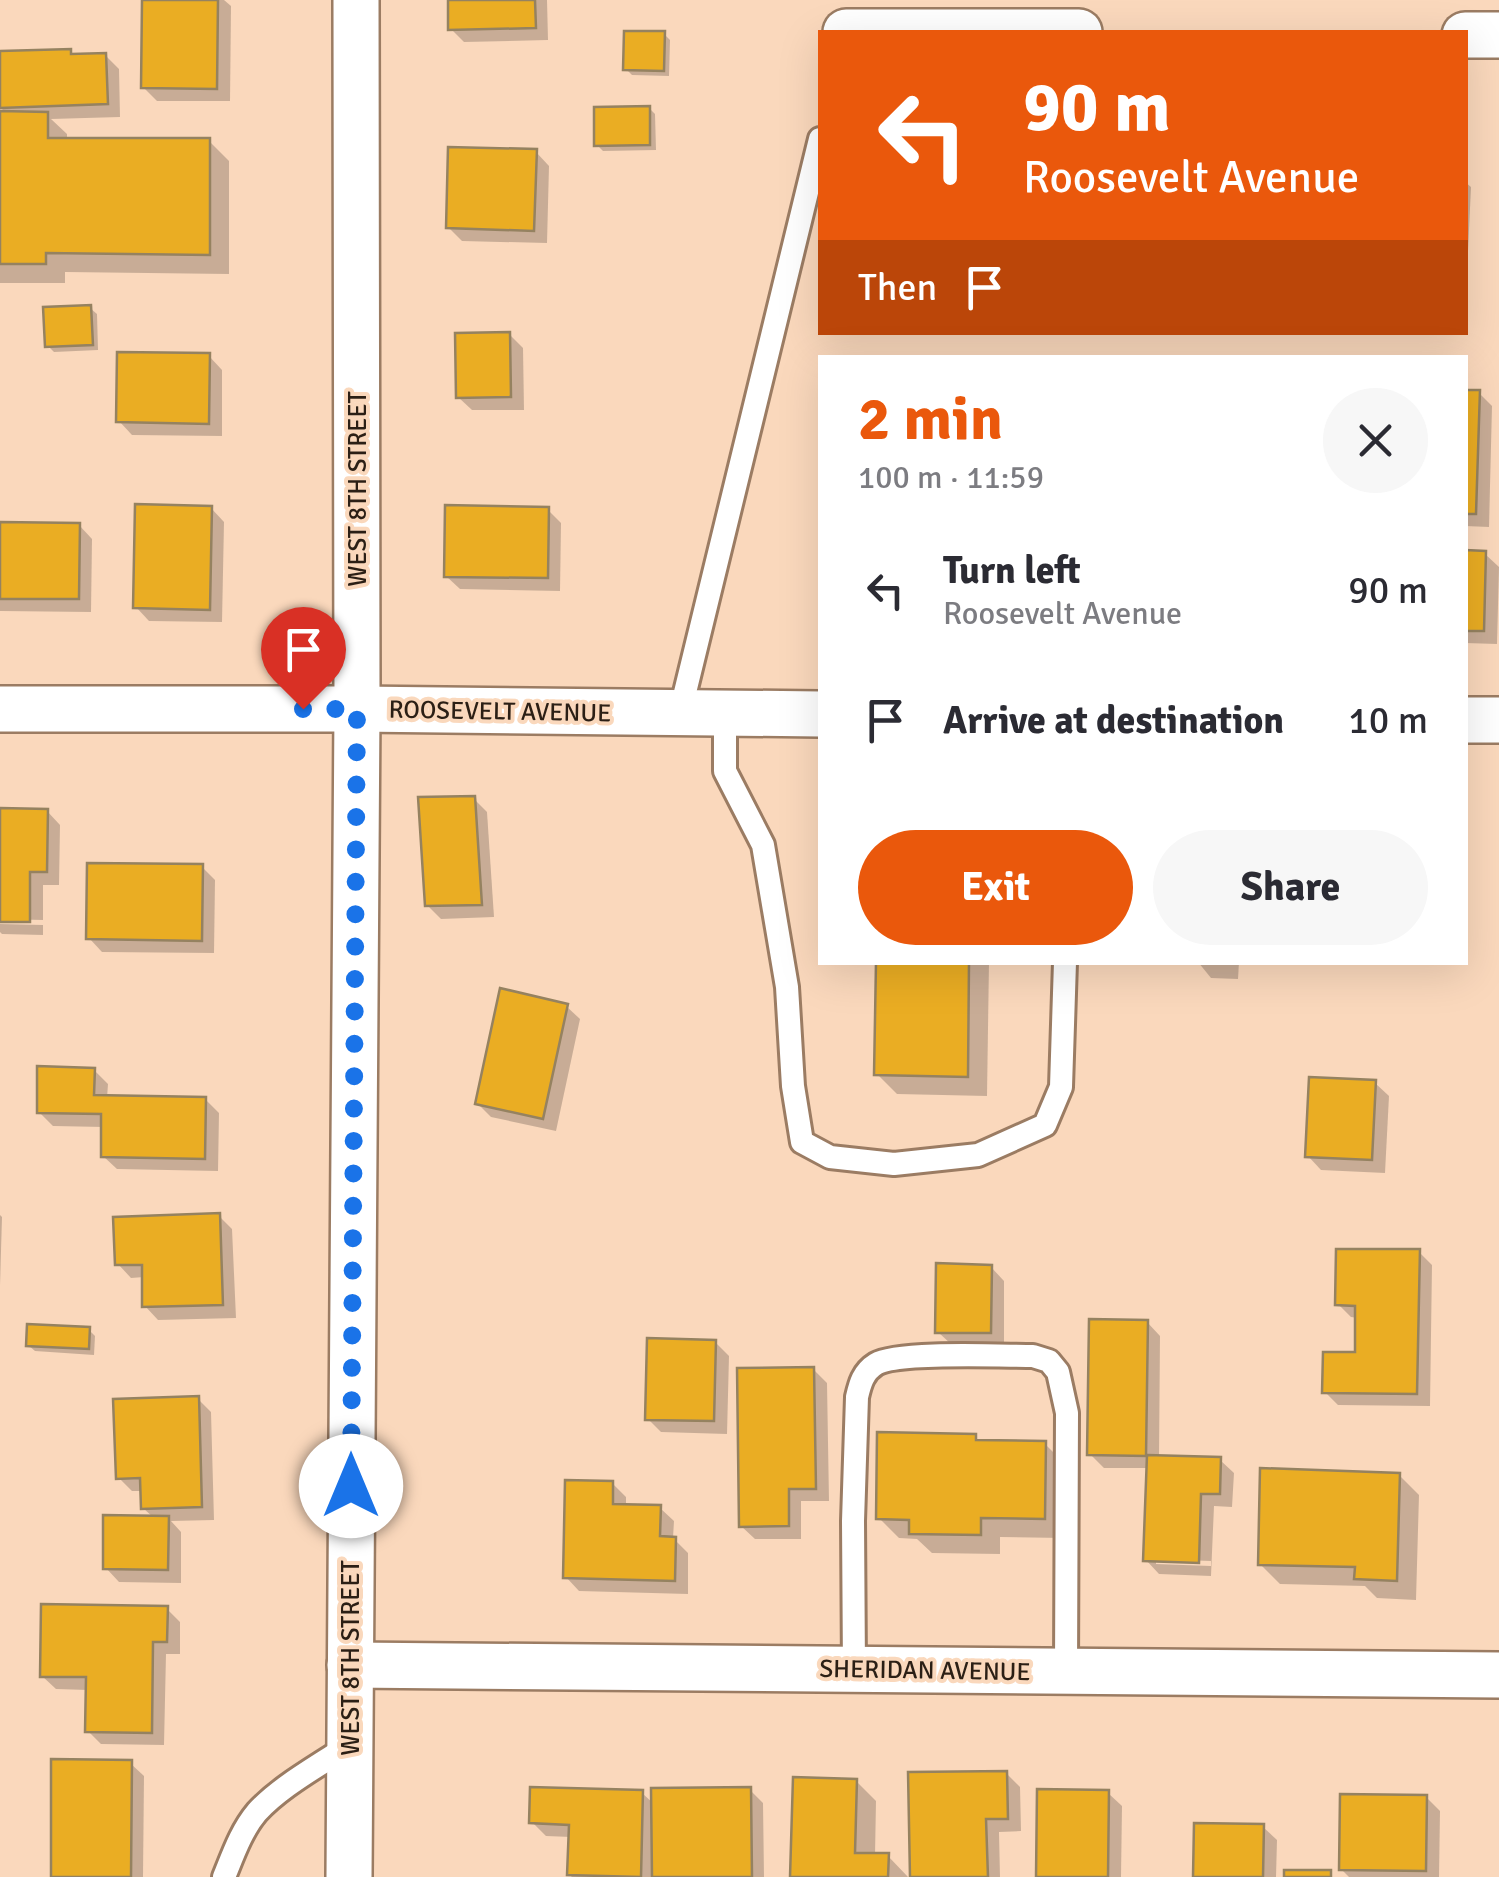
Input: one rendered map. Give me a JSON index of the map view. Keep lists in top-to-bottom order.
{
  "streets": {
    "street": ["WEST 8TH STREET", "ROOSEVELT AVENUE", "SHERIDAN AVENUE"]
  },
  "crossings": [
    ["WEST 8TH STREET", "ROOSEVELT AVENUE"],
    ["WEST 8TH STREET", "SHERIDAN AVENUE"]
  ],
  "page": {
    "turn": ["90 m", "Roosevelt Avenue"],
    "then": "Then",
    "heading": ["2 min", "100 m · 11:59"],
    "list": [
      {
        "name": "Turn left",
        "note": "Roosevelt Avenue",
        "value": "90 m"
      },
      {
        "name": "Arrive at destination",
        "value": "10 m"
      }
    ],
    "buttons": ["Exit", "Share"]
  }
}
